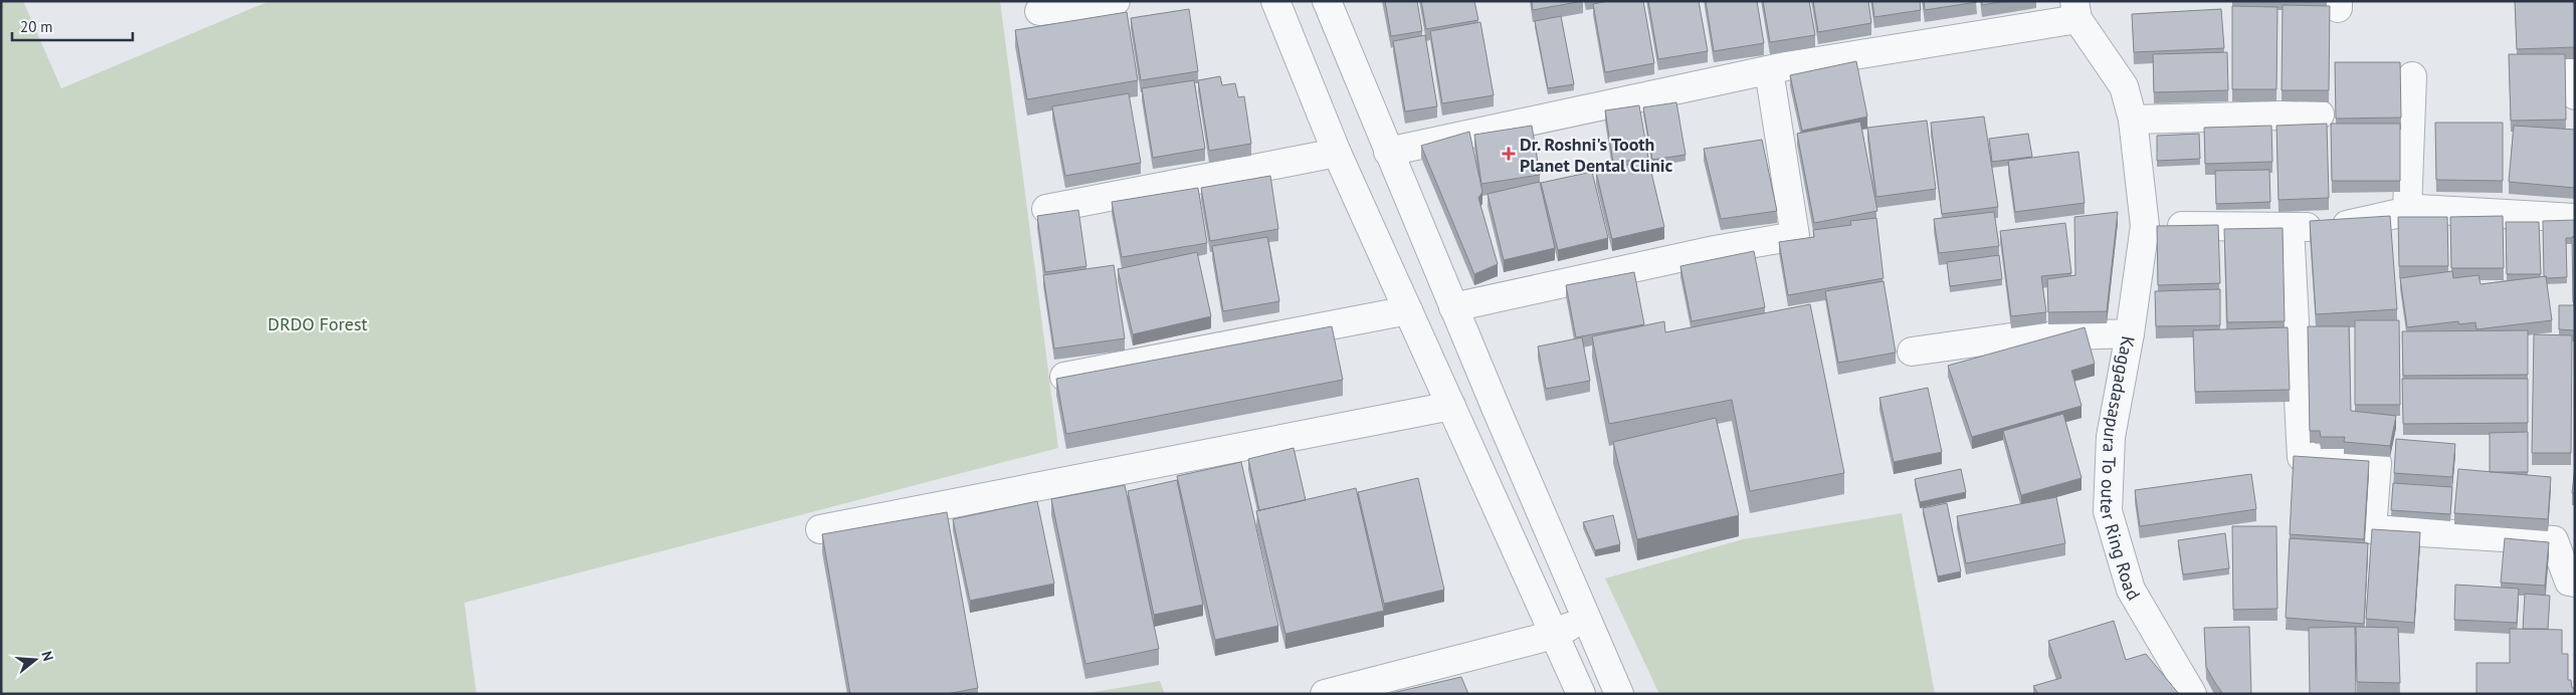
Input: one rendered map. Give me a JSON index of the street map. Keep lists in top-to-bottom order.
{
  "streets": {
    "street": ["Kaggadasapura To outer Ring Road"]
  },
  "parks": ["DRDO Forest"],
  "places": {
    "health": ["Dr. Roshni's Tooth Planet Dental Clinic"]
  },
  "scale_bar": "20 m",
  "north": "right"
}
